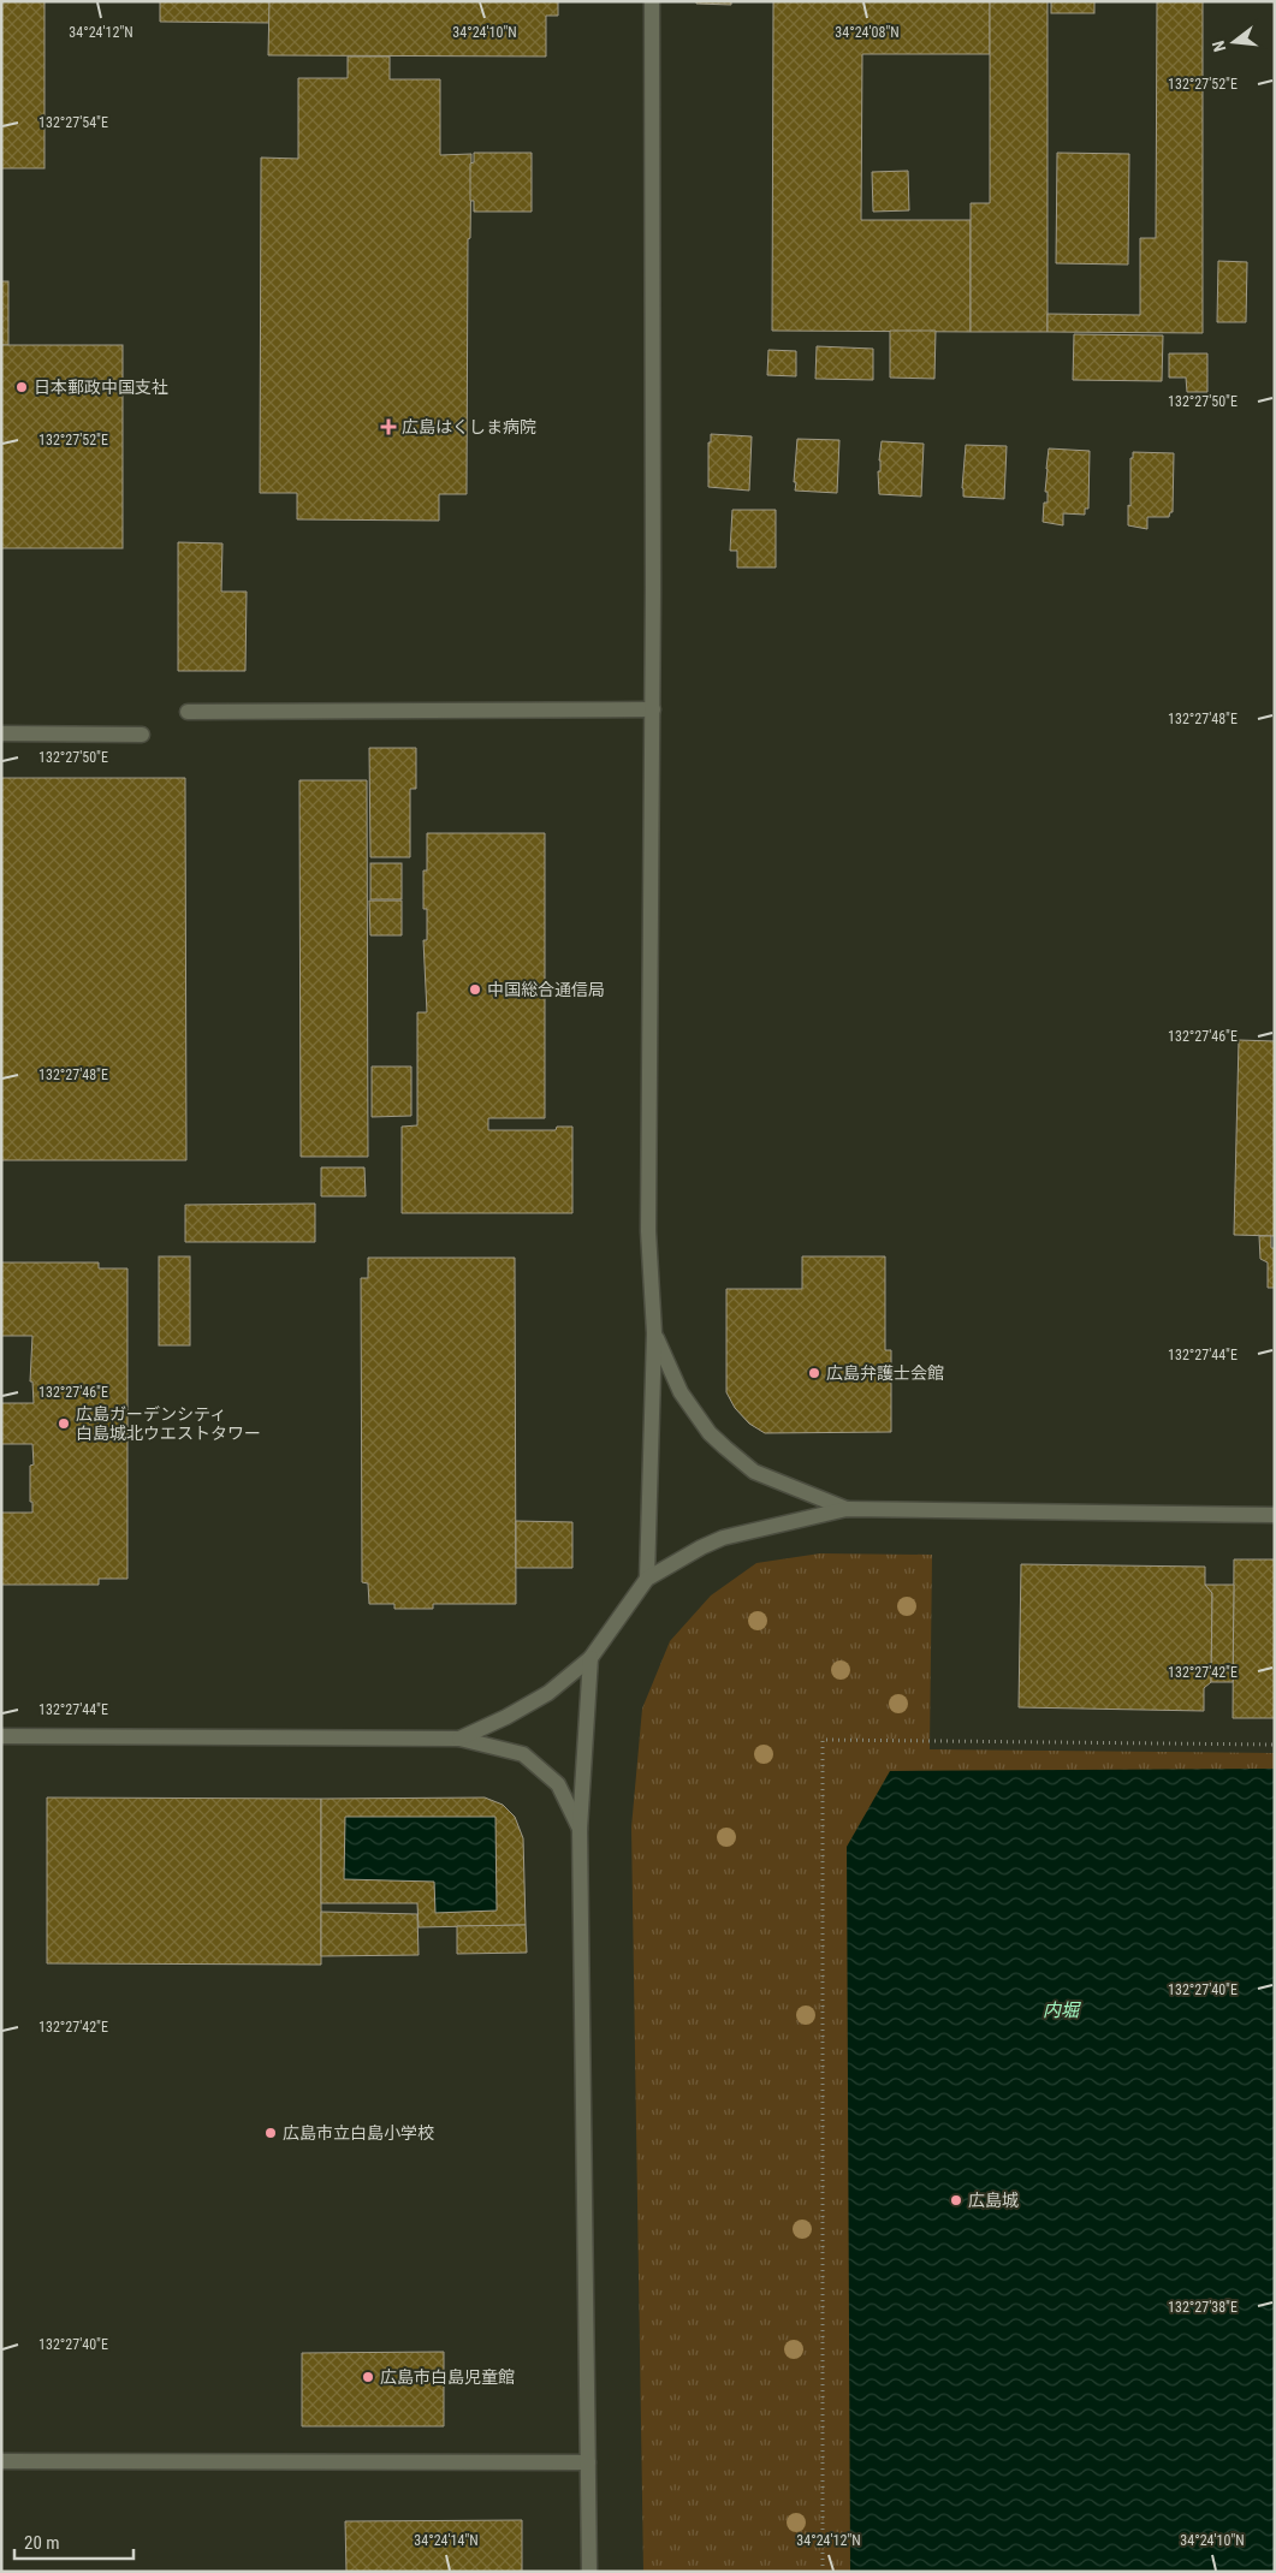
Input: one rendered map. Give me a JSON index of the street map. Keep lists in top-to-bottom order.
{
  "water": ["内堀"],
  "places": {
    "other": [
      "日本郵政中国支社",
      "中国総合通信局",
      "広島弁護士会館",
      "広島ガーデンシティ 白島城北ウエストタワー",
      "広島市立白島小学校",
      "広島城",
      "広島市白島児童館"
    ],
    "health": ["広島はくしま病院"]
  },
  "scale_bar": "20 m",
  "north": "left",
  "coordinates": [
    "34°24'12\"N",
    "34°24'10\"N",
    "34°24'08\"N",
    "132°27'52\"E",
    "132°27'54\"E",
    "132°27'50\"E",
    "132°27'48\"E",
    "132°27'46\"E",
    "132°27'44\"E",
    "132°27'42\"E",
    "132°27'40\"E",
    "132°27'38\"E",
    "34°24'14\"N"
  ]
}
